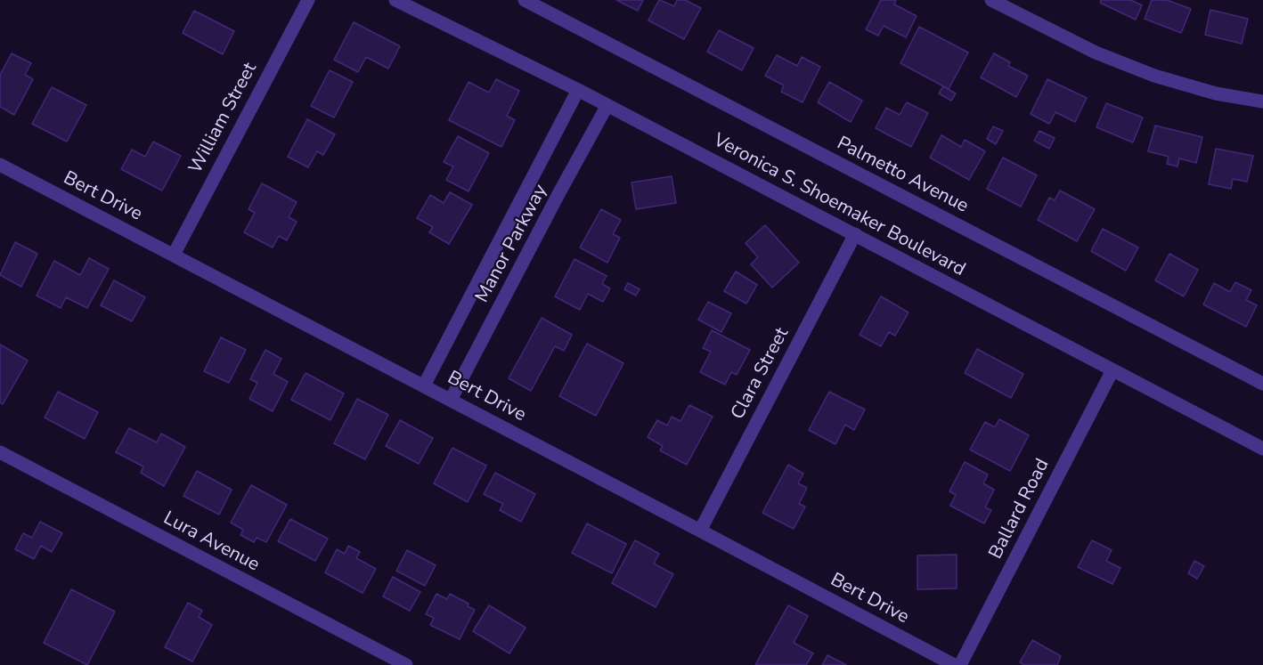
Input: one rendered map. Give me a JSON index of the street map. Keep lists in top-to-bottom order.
{
  "streets": {
    "street": [
      "William Street",
      "Palmetto Avenue",
      "Bert Drive",
      "Veronica S. Shoemaker Boulevard",
      "Manor Parkway",
      "Clara Street",
      "Ballard Road",
      "Lura Avenue"
    ]
  },
  "crossings": [
    ["William Street", "Bert Drive"],
    ["Bert Drive", "Manor Parkway"],
    ["Bert Drive", "Clara Street"],
    ["Veronica S. Shoemaker Boulevard", "Manor Parkway"],
    ["Veronica S. Shoemaker Boulevard", "Clara Street"],
    ["Veronica S. Shoemaker Boulevard", "Ballard Road"]
  ]
}
